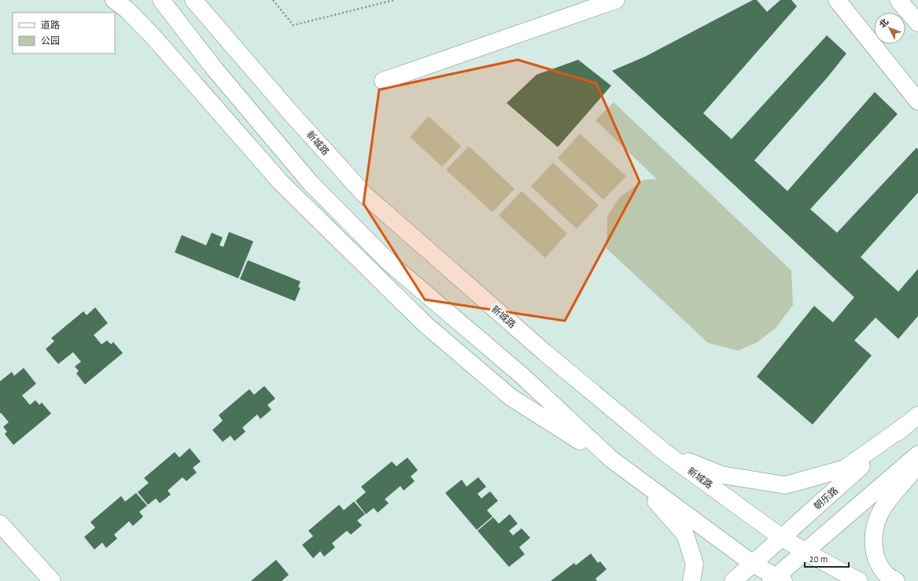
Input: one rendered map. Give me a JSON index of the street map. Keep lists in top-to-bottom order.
{
  "streets": {
    "street": ["新城路", "朝乐路"]
  },
  "crossings": [
    ["新城路", "朝乐路"]
  ],
  "legend": ["道路", "公园"],
  "scale_bar": "20 m",
  "north": "top left"
}
